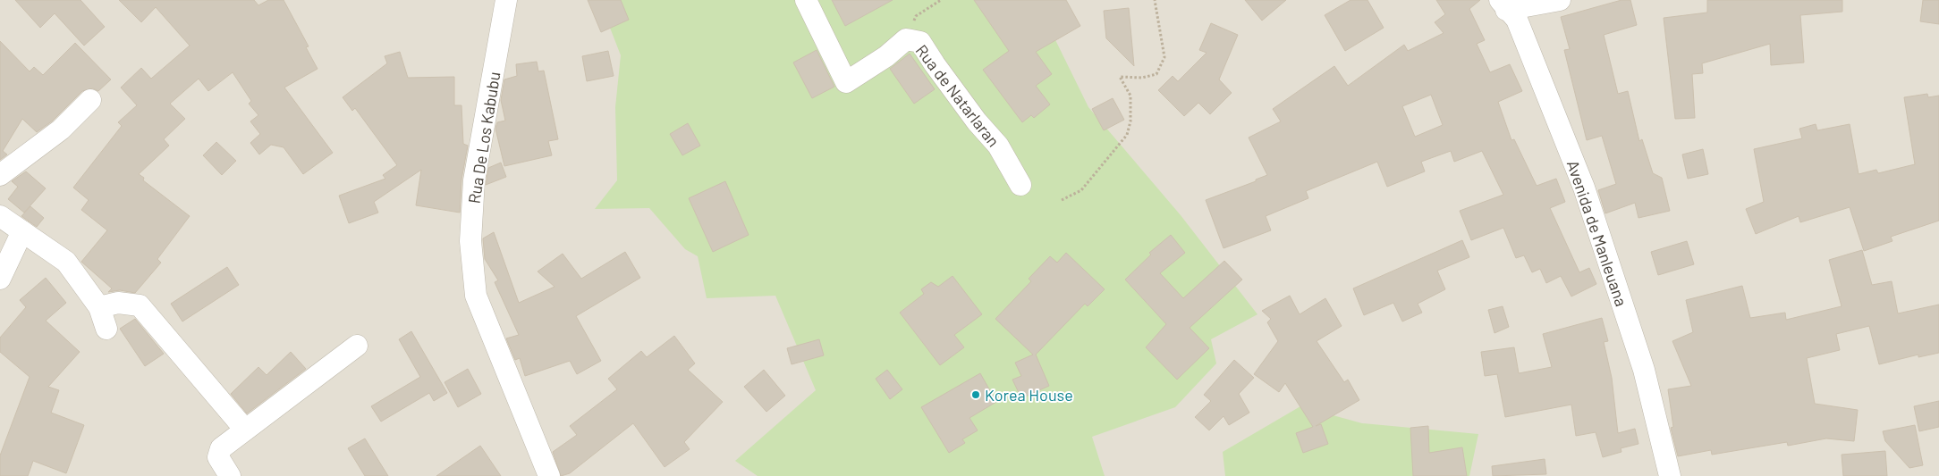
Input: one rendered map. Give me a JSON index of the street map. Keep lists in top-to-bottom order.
{
  "streets": {
    "street": ["Rua de Natarlaran", "Rua De Los Kabubu", "Avenida de Manleuana"]
  },
  "places": ["Korea House"]
}
